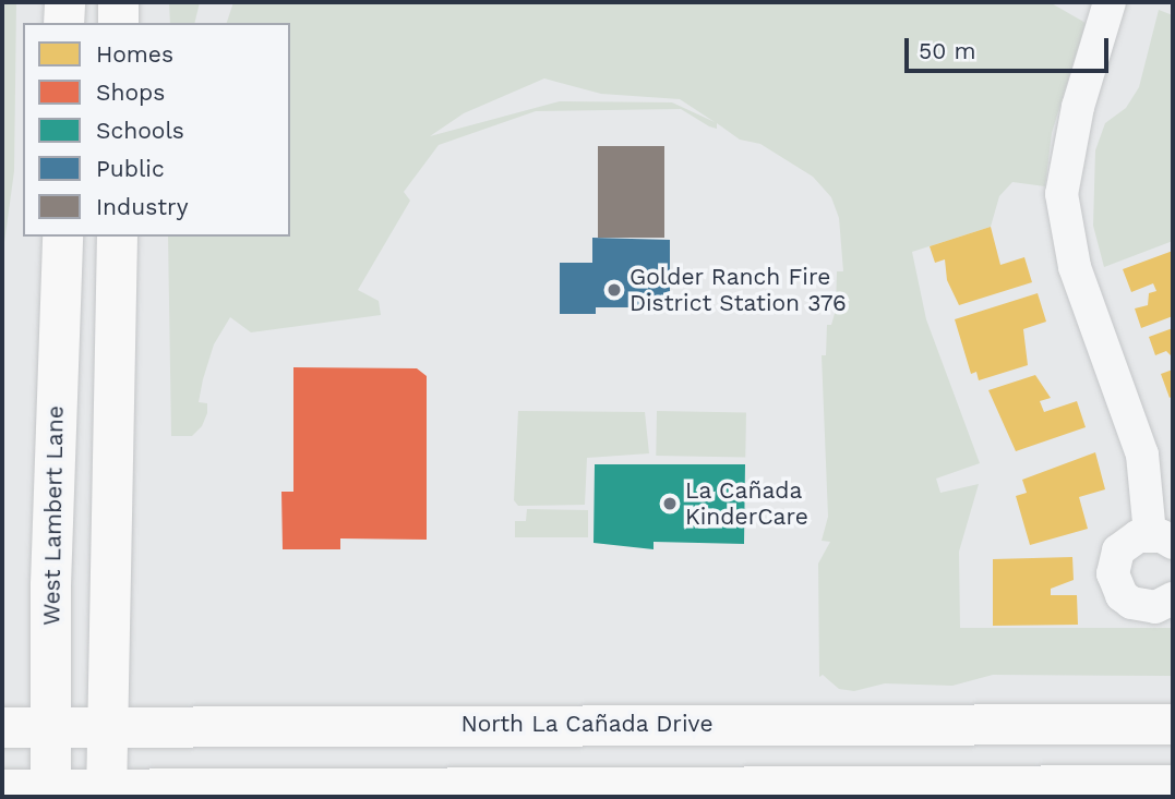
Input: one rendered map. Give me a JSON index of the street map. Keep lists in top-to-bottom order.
{
  "streets": {
    "main road": ["West Lambert Lane", "North La Cañada Drive"]
  },
  "crossings": [
    ["West Lambert Lane", "North La Cañada Drive"]
  ],
  "places": ["Golder Ranch Fire District Station 376", "La Cañada KinderCare"],
  "legend": [
    "Homes",
    "Shops",
    "Schools",
    "Public",
    "Industry"
  ],
  "scale_bar": "50 m"
}
